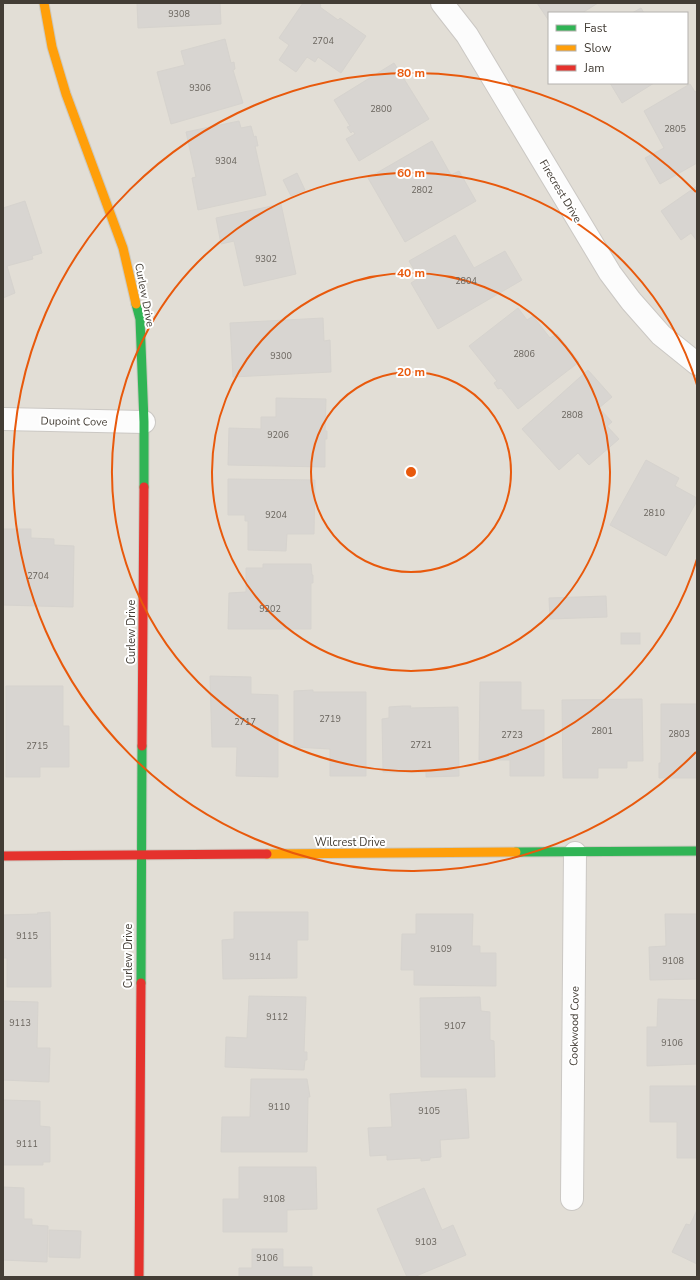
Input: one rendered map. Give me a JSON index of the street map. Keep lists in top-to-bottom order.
{
  "streets": {
    "street": [
      "Firecrest Drive",
      "Curlew Drive",
      "Dupoint Cove",
      "Wilcrest Drive",
      "Cookwood Cove"
    ]
  },
  "crossings": [
    ["Curlew Drive", "Dupoint Cove"],
    ["Curlew Drive", "Wilcrest Drive"],
    ["Wilcrest Drive", "Cookwood Cove"]
  ],
  "house_numbers": [
    "9308",
    "2704",
    "9306",
    "2800",
    "2805",
    "9304",
    "2802",
    "9302",
    "2804",
    "2806",
    "9300",
    "2808",
    "9206",
    "2810",
    "9204",
    "2704",
    "9202",
    "2719",
    "2717",
    "2801",
    "2803",
    "2723",
    "2721",
    "2715",
    "9115",
    "9109",
    "9114",
    "9108",
    "9112",
    "9113",
    "9107",
    "9106",
    "9110",
    "9105",
    "9111",
    "9108",
    "9103",
    "9106"
  ],
  "legend": ["Fast", "Slow", "Jam"],
  "rings": [
    "80 m",
    "60 m",
    "40 m",
    "20 m"
  ]
}
